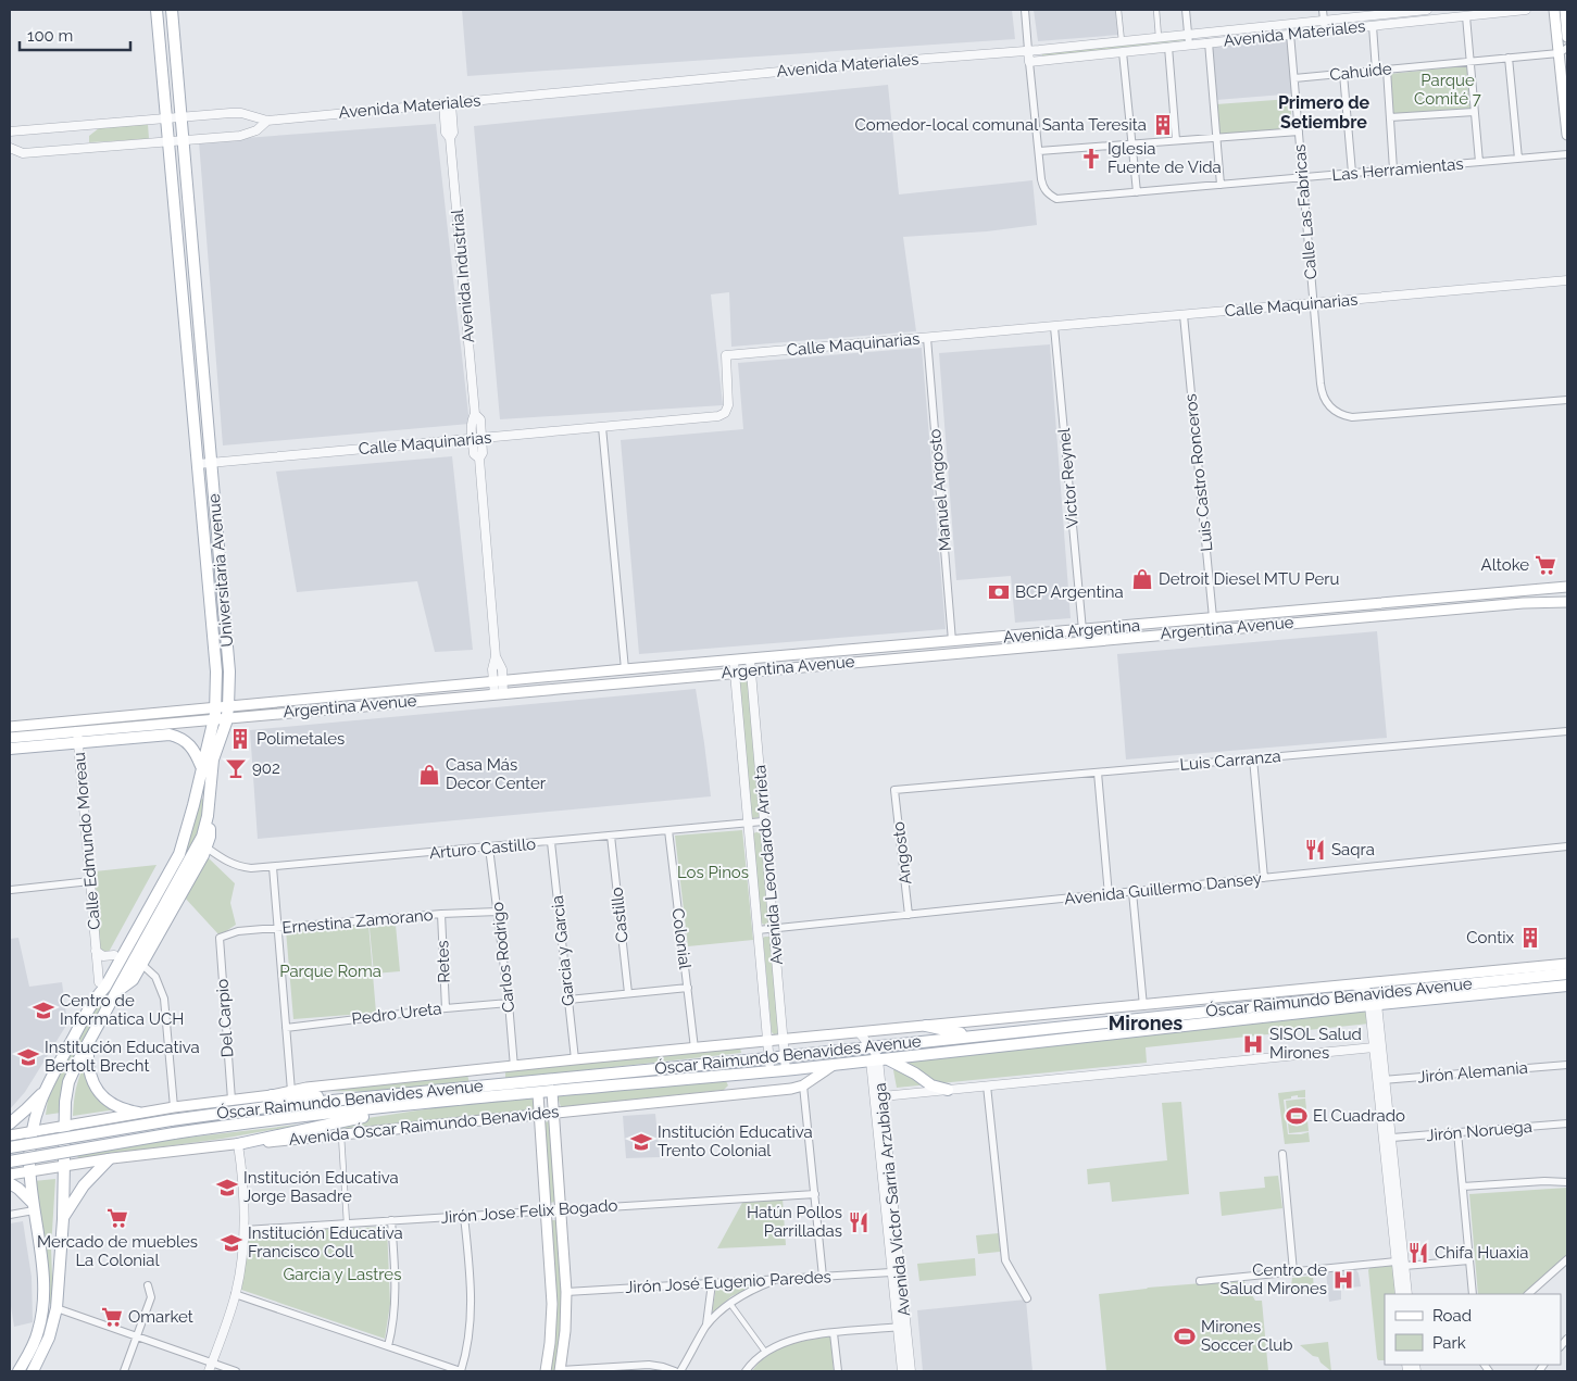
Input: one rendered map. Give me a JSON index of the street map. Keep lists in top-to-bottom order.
{
  "streets": {
    "main road": [
      "Universitaria Avenue",
      "Argentina Avenue",
      "Avenida Argentina",
      "Óscar Raimundo Benavides Avenue",
      "Avenida Óscar Raimundo Benavides"
    ],
    "street": [
      "Avenida Materiales",
      "Cahuide",
      "Las Herramientas",
      "Calle Las Fabricas",
      "Avenida Industrial",
      "Calle Maquinarias",
      "Luis Castro Ronceros",
      "Victor Reynel",
      "Manuel Angosto",
      "Luis Carranza",
      "Calle Edmundo Moreau",
      "Arturo Castillo",
      "Angosto",
      "Avenida Leondardo Arrieta",
      "Avenida Guillermo Dansey",
      "Castillo",
      "Ernestina Zamorano",
      "Colonial",
      "Garcia y Garcia",
      "Carlos Rodrigo",
      "Retes",
      "Pedro Ureta",
      "Del Carpio",
      "Jirón Alemania",
      "Jirón Noruega",
      "Avenida Víctor Sarria Arzubiaga",
      "Jirón Jose Felix Bogado",
      "Jirón José Eugenio Paredes"
    ]
  },
  "crossings": [
    ["Avenida Materiales", "Calle Las Fabricas"],
    ["Avenida Materiales", "Avenida Industrial"],
    ["Avenida Materiales", "Universitaria Avenue"],
    ["Cahuide", "Calle Las Fabricas"],
    ["Las Herramientas", "Calle Las Fabricas"],
    ["Calle Las Fabricas", "Calle Maquinarias"],
    ["Avenida Industrial", "Calle Maquinarias"],
    ["Avenida Industrial", "Argentina Avenue"],
    ["Calle Maquinarias", "Luis Castro Ronceros"],
    ["Calle Maquinarias", "Victor Reynel"],
    ["Calle Maquinarias", "Manuel Angosto"],
    ["Calle Maquinarias", "Universitaria Avenue"],
    ["Luis Castro Ronceros", "Argentina Avenue"],
    ["Luis Castro Ronceros", "Avenida Argentina"],
    ["Victor Reynel", "Avenida Argentina"],
    ["Manuel Angosto", "Argentina Avenue"],
    ["Manuel Angosto", "Avenida Argentina"],
    ["Universitaria Avenue", "Argentina Avenue"],
    ["Universitaria Avenue", "Calle Edmundo Moreau"],
    ["Universitaria Avenue", "Arturo Castillo"],
    ["Universitaria Avenue", "Avenida Óscar Raimundo Benavides"],
    ["Argentina Avenue", "Avenida Argentina"],
    ["Argentina Avenue", "Calle Edmundo Moreau"],
    ["Argentina Avenue", "Avenida Leondardo Arrieta"],
    ["Luis Carranza", "Angosto"],
    ["Arturo Castillo", "Avenida Leondardo Arrieta"],
    ["Arturo Castillo", "Castillo"],
    ["Arturo Castillo", "Colonial"],
    ["Arturo Castillo", "Garcia y Garcia"],
    ["Arturo Castillo", "Carlos Rodrigo"],
    ["Angosto", "Avenida Guillermo Dansey"],
    ["Avenida Leondardo Arrieta", "Avenida Guillermo Dansey"],
    ["Avenida Leondardo Arrieta", "Óscar Raimundo Benavides Avenue"],
    ["Avenida Leondardo Arrieta", "Avenida Óscar Raimundo Benavides"],
    ["Ernestina Zamorano", "Carlos Rodrigo"],
    ["Ernestina Zamorano", "Retes"],
    ["Ernestina Zamorano", "Del Carpio"],
    ["Colonial", "Óscar Raimundo Benavides Avenue"],
    ["Garcia y Garcia", "Óscar Raimundo Benavides Avenue"],
    ["Carlos Rodrigo", "Óscar Raimundo Benavides Avenue"],
    ["Carlos Rodrigo", "Pedro Ureta"],
    ["Retes", "Pedro Ureta"],
    ["Óscar Raimundo Benavides Avenue", "Avenida Óscar Raimundo Benavides"],
    ["Óscar Raimundo Benavides Avenue", "Avenida Víctor Sarria Arzubiaga"],
    ["Avenida Óscar Raimundo Benavides", "Avenida Víctor Sarria Arzubiaga"],
    ["Avenida Víctor Sarria Arzubiaga", "Jirón José Eugenio Paredes"]
  ],
  "districts": ["Primero de Setiembre", "Mirones"],
  "parks": [
    "Parque Comité 7",
    "Los Pinos",
    "Parque Roma",
    "Garcia y Lastres"
  ],
  "places": {
    "building": ["Comedor-local comunal Santa Teresita", "Polimetales", "Contix"],
    "church": ["Iglesia Fuente de Vida"],
    "supermarket": ["Altoke", "Mercado de muebles La Colonial", "Omarket"],
    "shop": ["Detroit Diesel MTU Peru", "Casa Más Decor Center"],
    "bank": ["BCP Argentina"],
    "bar": ["902"],
    "restaurant": ["Saqra", "Hatún Pollos Parrilladas", "Chifa Huaxia"],
    "school or university": [
      "Centro de Informatica UCH",
      "Institución Educativa Bertolt Brecht",
      "Institución Educativa Trento Colonial",
      "Institución Educativa Jorge Basadre",
      "Institución Educativa Francisco Coll"
    ],
    "hospital": ["SISOL Salud Mirones", "Centro de Salud Mirones"],
    "sports": ["El Cuadrado", "Mirones Soccer Club"]
  },
  "legend": ["Road", "Park"],
  "scale_bar": "100 m"
}
